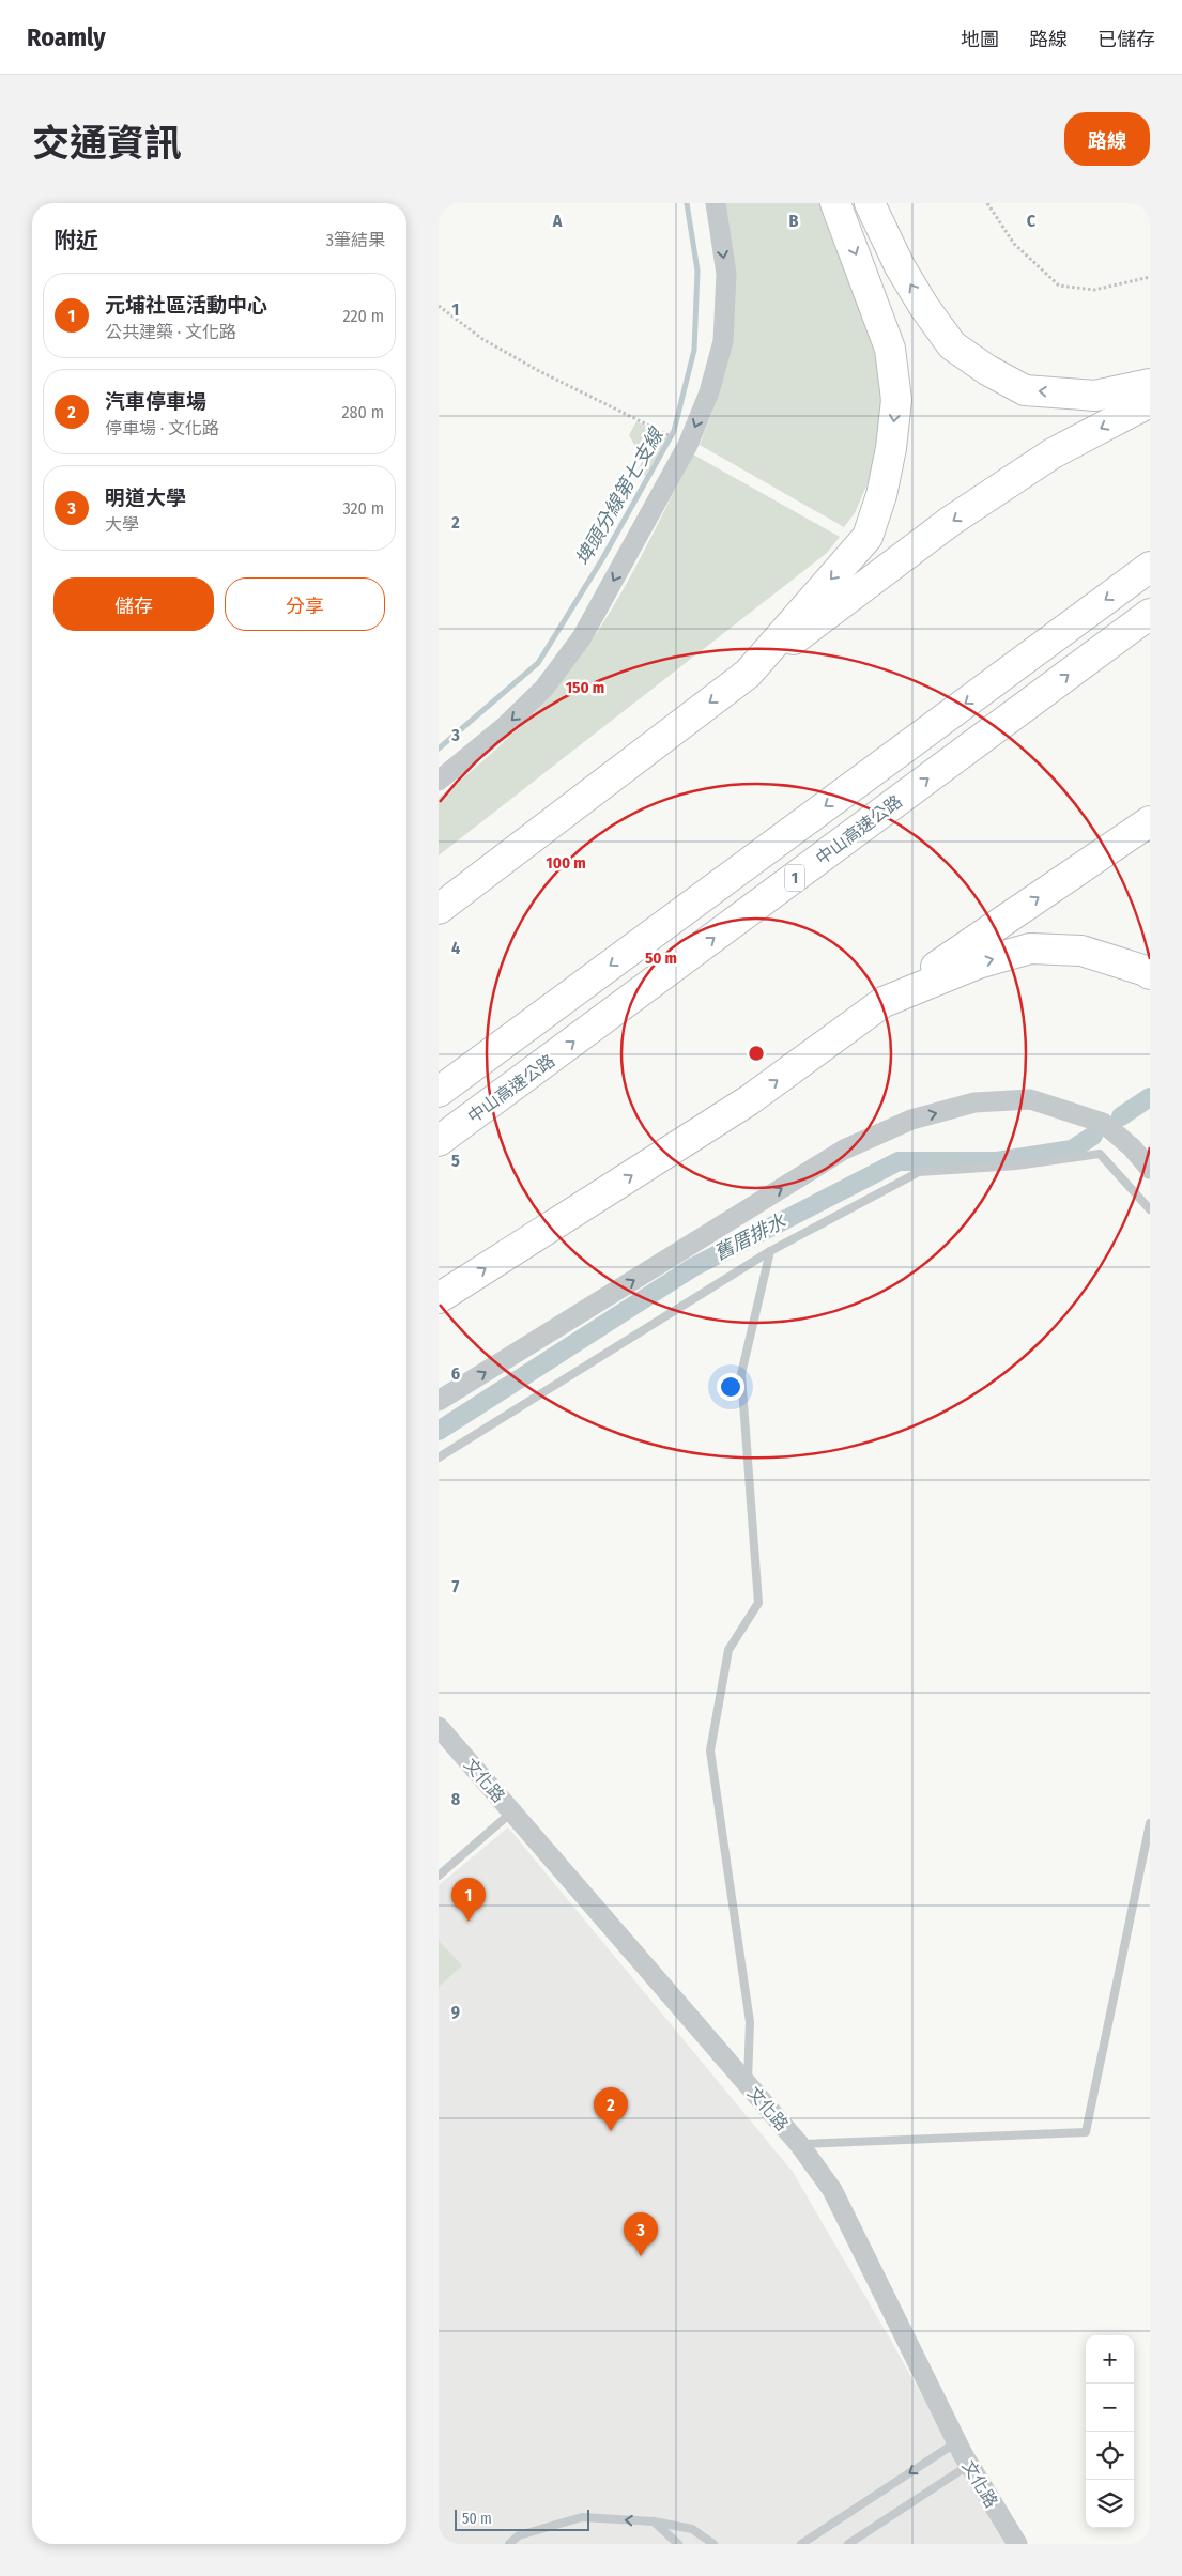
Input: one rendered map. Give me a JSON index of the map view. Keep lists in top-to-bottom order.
{
  "streets": {
    "highway": ["中山高速公路", "1"],
    "street": ["文化路"]
  },
  "water": ["埤頭分線第七支線", "舊厝排水"],
  "scale_bar": "50 m",
  "page": {
    "header": "Roamly",
    "nav": ["地圖", "路線", "已儲存"],
    "title": "交通資訊",
    "buttons": [
      "路線",
      ["儲存", "分享"]
    ],
    "heading": ["附近", "3筆結果"],
    "list": [
      {
        "mark": "1",
        "name": "元埔社區活動中心",
        "note": "公共建築 · 文化路",
        "value": "220 m"
      },
      {
        "mark": "2",
        "name": "汽車停車場",
        "note": "停車場 · 文化路",
        "value": "280 m"
      },
      {
        "mark": "3",
        "name": "明道大學",
        "note": "大學",
        "value": "320 m"
      }
    ],
    "pins": ["1", "2", "3"],
    "map_buttons": ["+", "−"],
    "scale": "50 m"
  },
  "grid": {
    "columns": ["A", "B", "C"],
    "rows": [
      "1",
      "2",
      "3",
      "4",
      "5",
      "6",
      "7",
      "8",
      "9"
    ]
  },
  "rings": ["150 m", "100 m", "50 m"]
}
